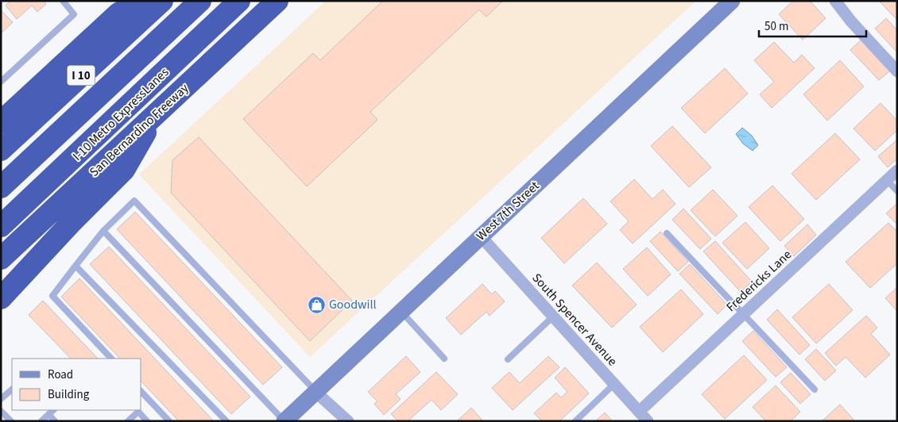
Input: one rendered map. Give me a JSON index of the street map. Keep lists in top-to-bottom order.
{
  "streets": {
    "highway": ["I 10", "I-10 Metro ExpressLanes", "San Bernardino Freeway"],
    "main road": ["West 7th Street"],
    "street": ["Fredericks Lane", "South Spencer Avenue"]
  },
  "crossings": [
    ["West 7th Street", "South Spencer Avenue"],
    ["Fredericks Lane", "South Spencer Avenue"]
  ],
  "places": {
    "shop": ["Goodwill"]
  },
  "legend": ["Road", "Building"],
  "scale_bar": "50 m"
}
